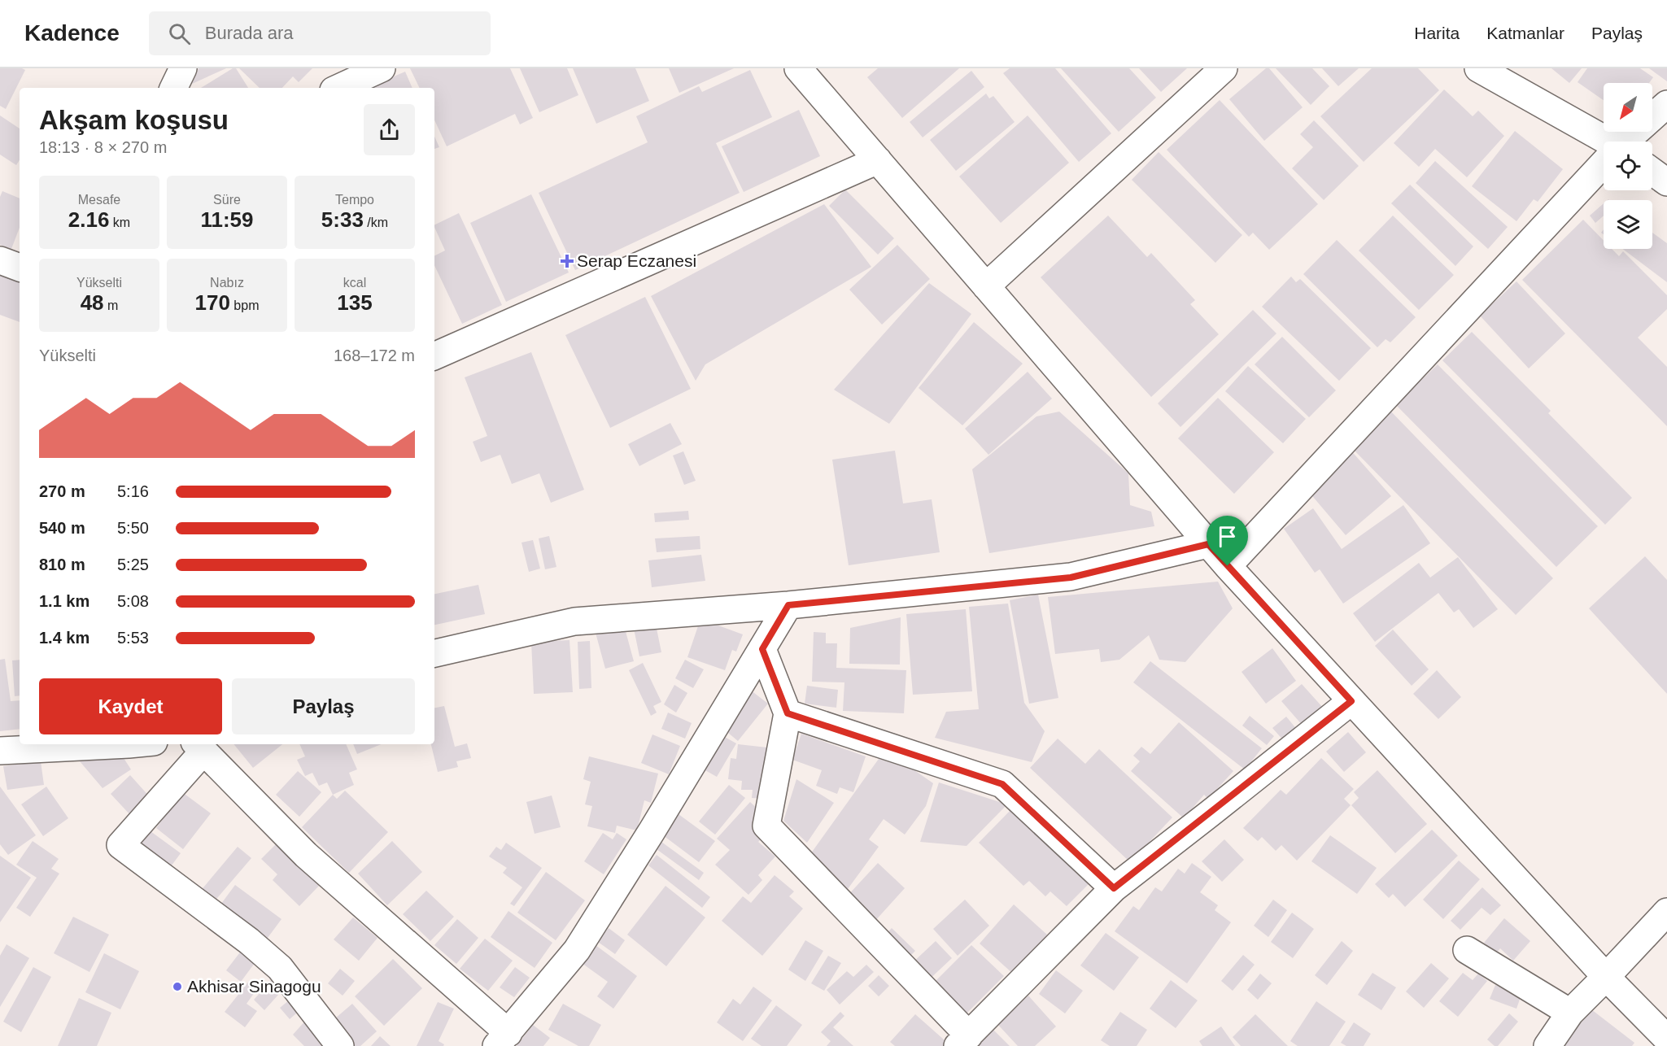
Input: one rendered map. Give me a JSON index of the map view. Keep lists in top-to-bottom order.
{
  "places": {
    "health": ["Serap Eczanesi"],
    "other": ["Akhisar Sinagogu"]
  },
  "north": "bottom left",
  "page": {
    "header": "Kadence",
    "search": "Burada ara",
    "nav": ["Harita", "Katmanlar", "Paylaş"],
    "heading": ["Akşam koşusu", "18:13 · 8 × 270 m"],
    "stats": [
      ["Mesafe", "2.16 km"],
      ["Süre", "11:59"],
      ["Tempo", "5:33 /km"],
      ["Yükselti", "48 m"],
      ["Nabız", "170 bpm"],
      ["kcal", "135"]
    ],
    "chart": ["Yükselti", "168–172 m"],
    "list": [
      {
        "name": "270 m",
        "note": "5:16"
      },
      {
        "name": "540 m",
        "note": "5:50"
      },
      {
        "name": "810 m",
        "note": "5:25"
      },
      {
        "name": "1.1 km",
        "note": "5:08"
      },
      {
        "name": "1.4 km",
        "note": "5:53"
      }
    ],
    "buttons": ["Kaydet", "Paylaş"]
  }
}
